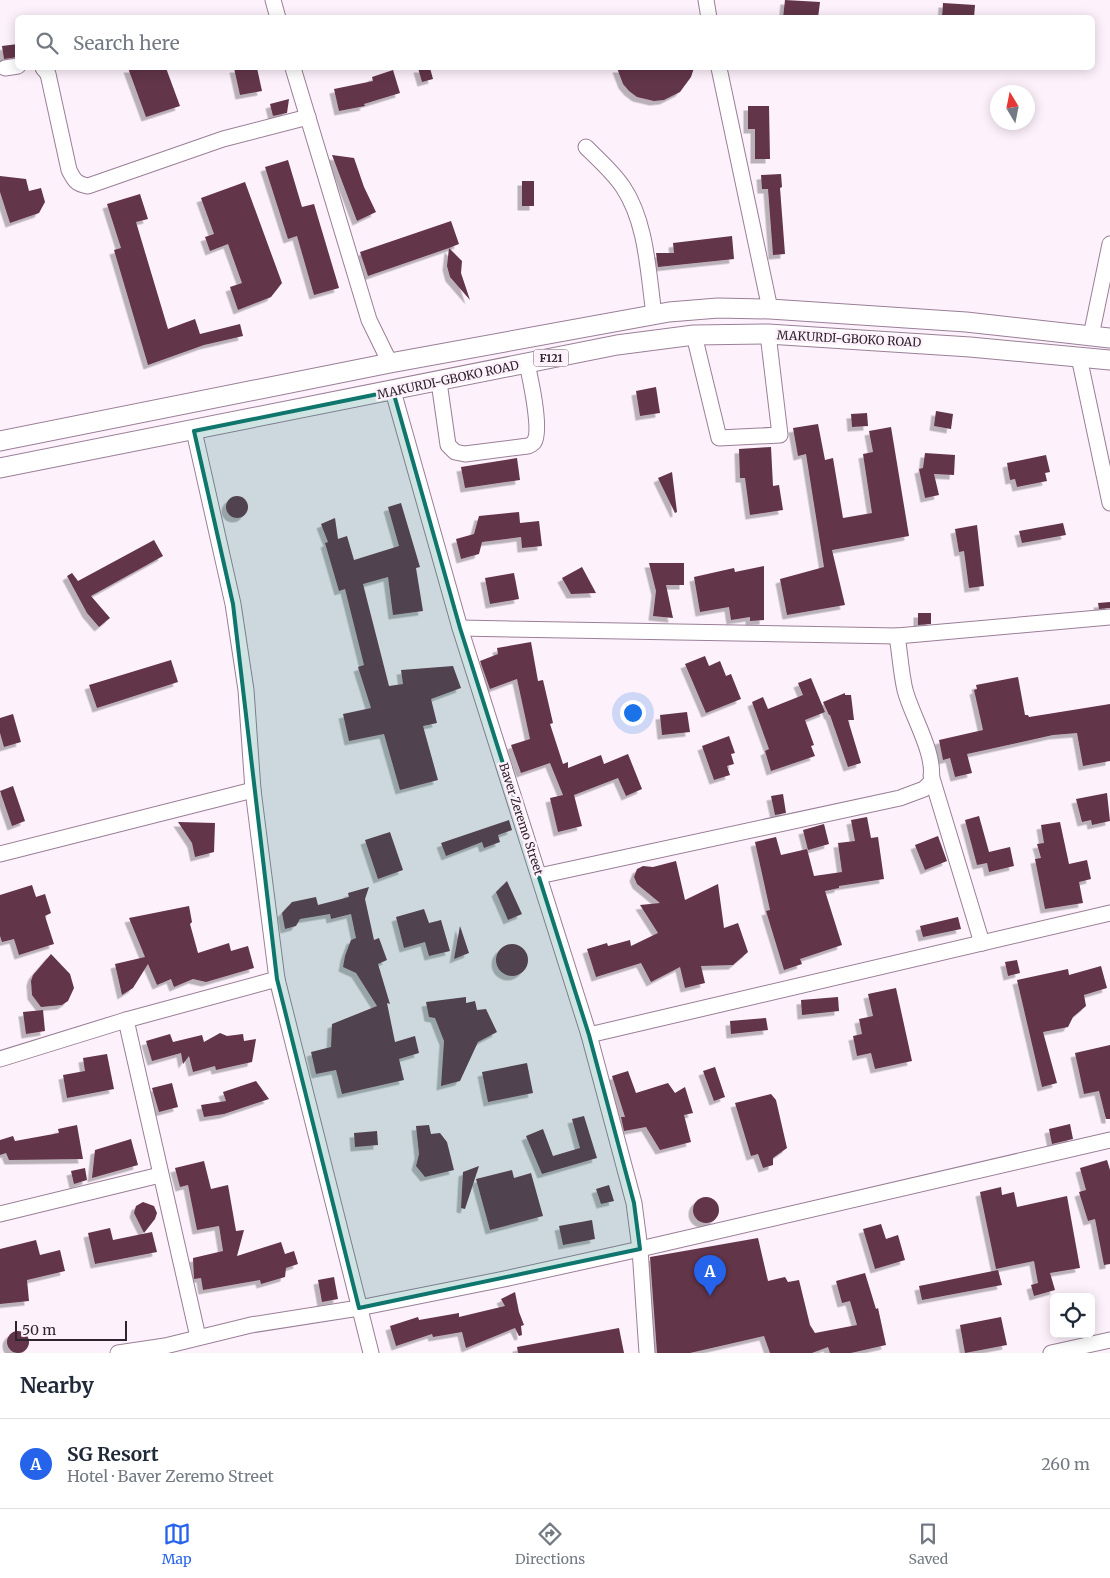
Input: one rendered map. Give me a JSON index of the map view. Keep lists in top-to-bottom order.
{
  "streets": {
    "main road": ["MAKURDI-GBOKO ROAD", "F121"],
    "street": ["Baver Zeremo Street"]
  },
  "crossings": [
    ["MAKURDI-GBOKO ROAD", "Baver Zeremo Street"]
  ],
  "scale_bar": "50 m",
  "north": "top",
  "page": {
    "search": "Search here",
    "pins": "A",
    "scale": "50 m",
    "heading": "Nearby",
    "list": [
      {
        "mark": "A",
        "name": "SG Resort",
        "note": "Hotel · Baver Zeremo Street",
        "value": "260 m"
      }
    ],
    "nav": ["Map", "Directions", "Saved"]
  }
}
